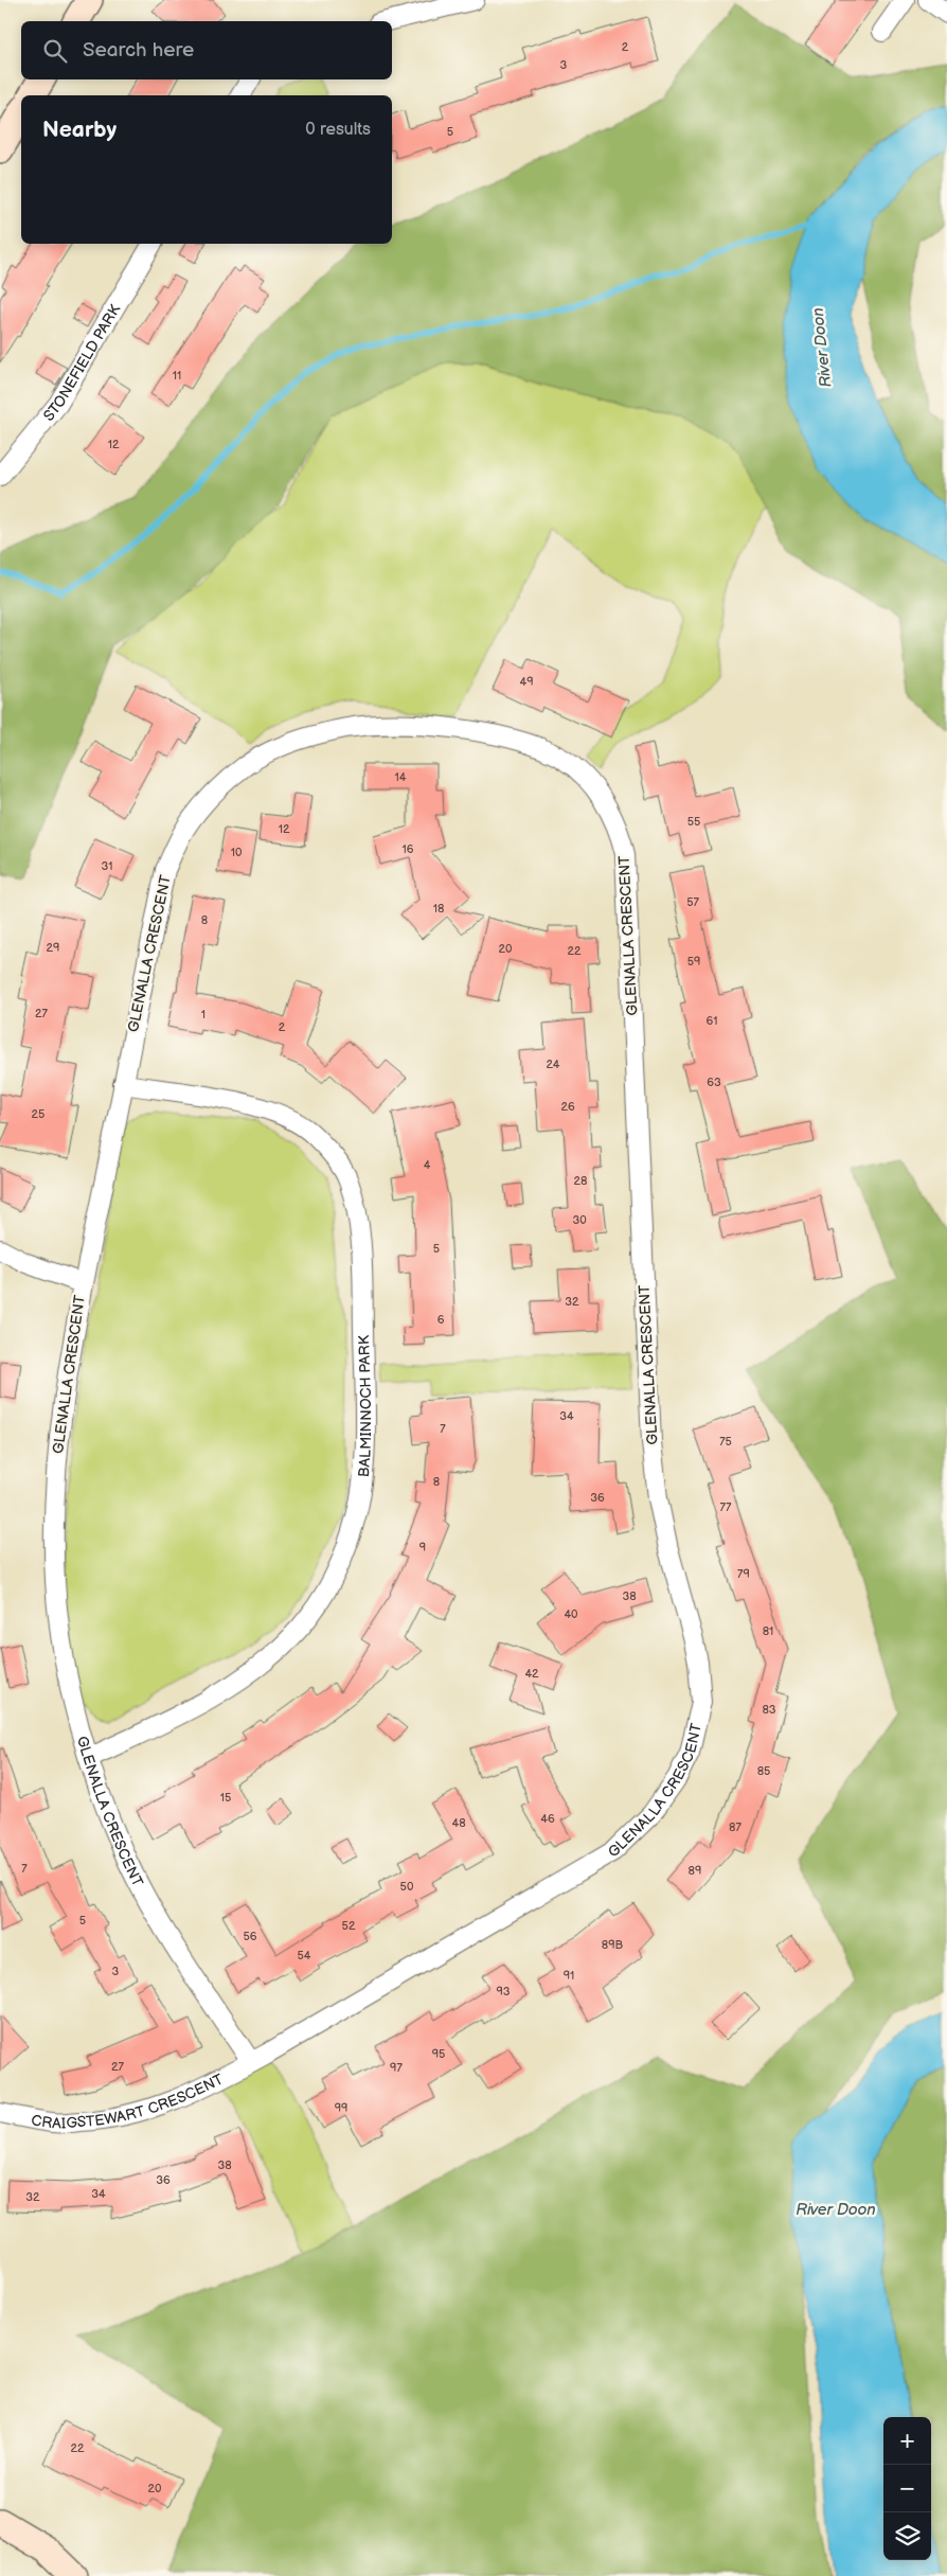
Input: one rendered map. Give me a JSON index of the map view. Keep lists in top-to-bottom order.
{
  "streets": {
    "street": [
      "STONEFIELD PARK",
      "GLENALLA CRESCENT",
      "BALMINNOCH PARK",
      "CRAIGSTEWART CRESCENT"
    ]
  },
  "crossings": [
    ["GLENALLA CRESCENT", "BALMINNOCH PARK"],
    ["GLENALLA CRESCENT", "CRAIGSTEWART CRESCENT"]
  ],
  "water": ["River Doon"],
  "house_numbers": [
    "2",
    "3",
    "5",
    "11",
    "12",
    "49",
    "14",
    "55",
    "12",
    "16",
    "10",
    "31",
    "57",
    "18",
    "8",
    "29",
    "20",
    "22",
    "59",
    "27",
    "1",
    "61",
    "2",
    "24",
    "63",
    "26",
    "25",
    "4",
    "28",
    "30",
    "5",
    "32",
    "6",
    "34",
    "7",
    "75",
    "8",
    "36",
    "77",
    "9",
    "79",
    "38",
    "40",
    "81",
    "42",
    "83",
    "85",
    "15",
    "46",
    "48",
    "87",
    "7",
    "89",
    "50",
    "5",
    "52",
    "56",
    "89B",
    "54",
    "3",
    "91",
    "93",
    "95",
    "27",
    "97",
    "99",
    "38",
    "36",
    "34",
    "32",
    "22",
    "20"
  ],
  "page": {
    "search": "Search here",
    "heading": ["Nearby", "0 results"],
    "map_buttons": ["+", "−"]
  }
}
